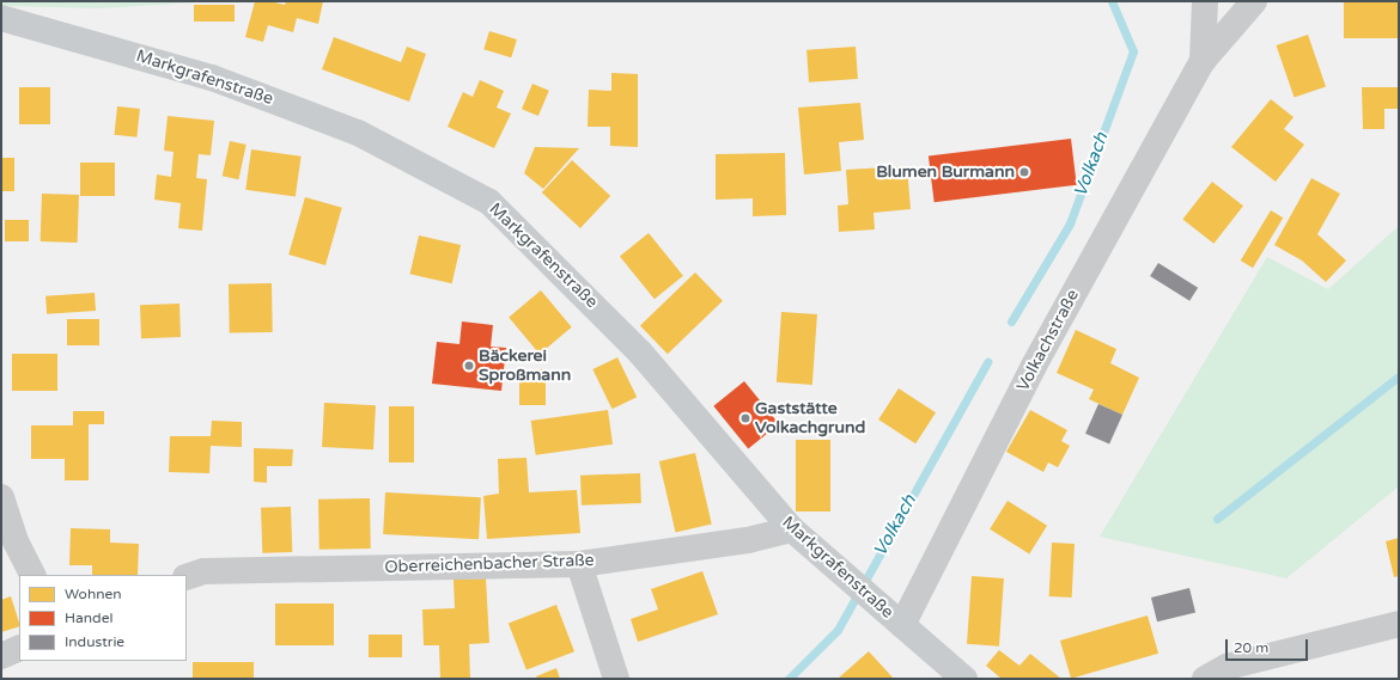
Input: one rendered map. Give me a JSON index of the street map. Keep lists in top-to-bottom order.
{
  "streets": {
    "main road": ["Markgrafenstraße"],
    "street": ["Volkachstraße", "Oberreichenbacher Straße"]
  },
  "crossings": [
    ["Markgrafenstraße", "Volkachstraße"],
    ["Markgrafenstraße", "Oberreichenbacher Straße"]
  ],
  "water": ["Volkach"],
  "places": ["Blumen Burmann", "Bäckerei Sproßmann", "Gaststätte Volkachgrund"],
  "legend": ["Wohnen", "Handel", "Industrie"],
  "scale_bar": "20 m"
}
